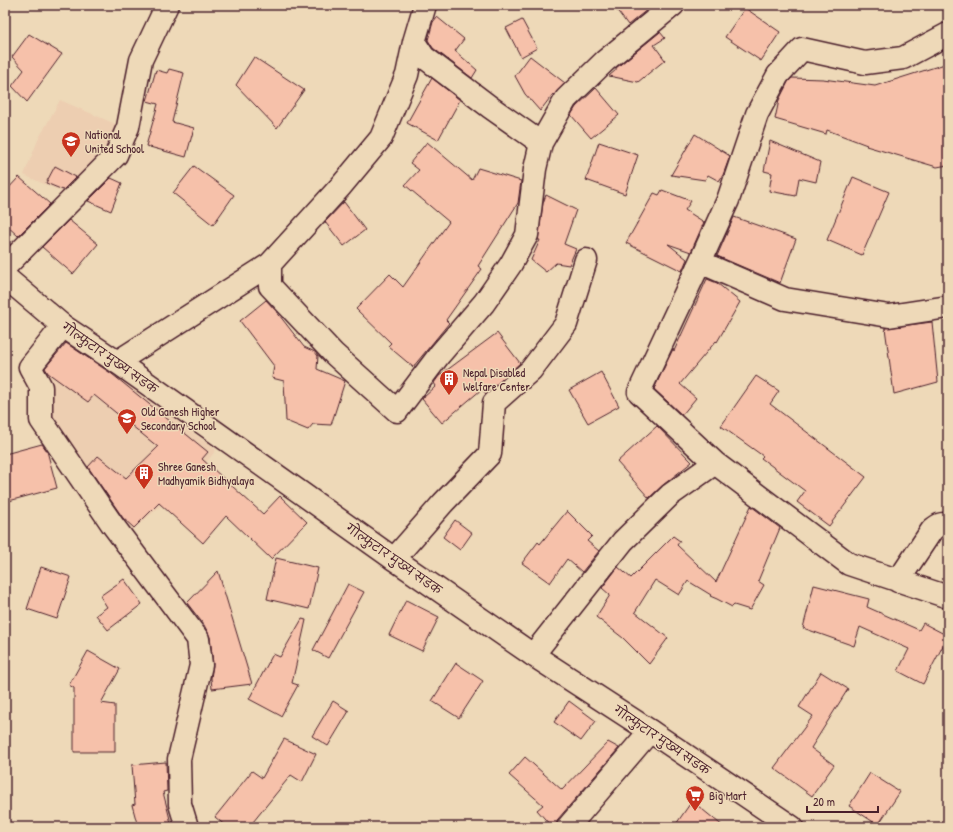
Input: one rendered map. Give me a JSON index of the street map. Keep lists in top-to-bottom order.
{
  "streets": {
    "street": ["गोल्फुटार मुख्य सडक"]
  },
  "places": {
    "school or university": ["National United School", "Old Ganesh Higher Secondary School"],
    "building": ["Nepal Disabled Welfare Center", "Shree Ganesh Madhyamik Bidhyalaya"],
    "supermarket": ["Big Mart"]
  },
  "scale_bar": "20 m"
}
